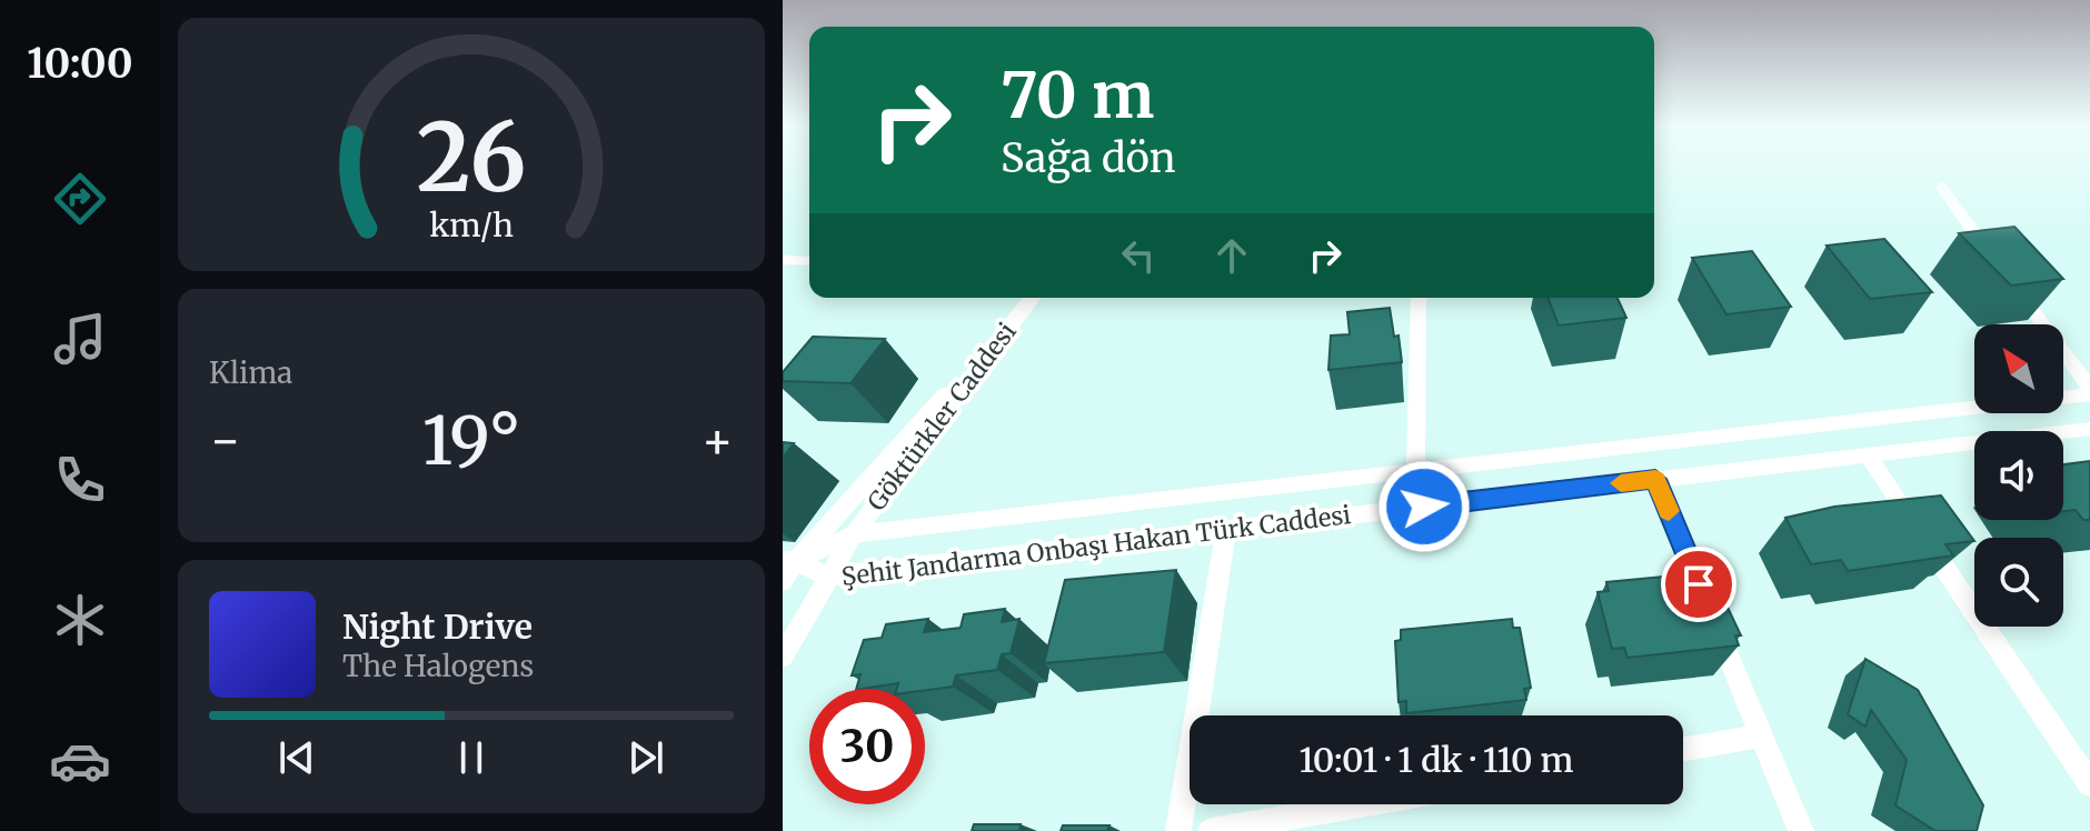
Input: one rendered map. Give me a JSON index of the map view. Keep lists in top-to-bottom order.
{
  "streets": {
    "street": ["Göktürkler Caddesi", "Şehit Jandarma Onbaşı Hakan Türk Caddesi"]
  },
  "crossings": [
    ["Göktürkler Caddesi", "Şehit Jandarma Onbaşı Hakan Türk Caddesi"]
  ],
  "north": "top left",
  "page": {
    "tabs": "10:00",
    "turn": ["70 m", "Sağa dön"],
    "tile": "Klima",
    "heat": ["−", "19°", "+"],
    "song": ["Night Drive", "The Halogens"],
    "limit": "30",
    "trip": "10:01 · 1 dk · 110 m",
    "gauge": ["26", "km/h"]
  }
}
